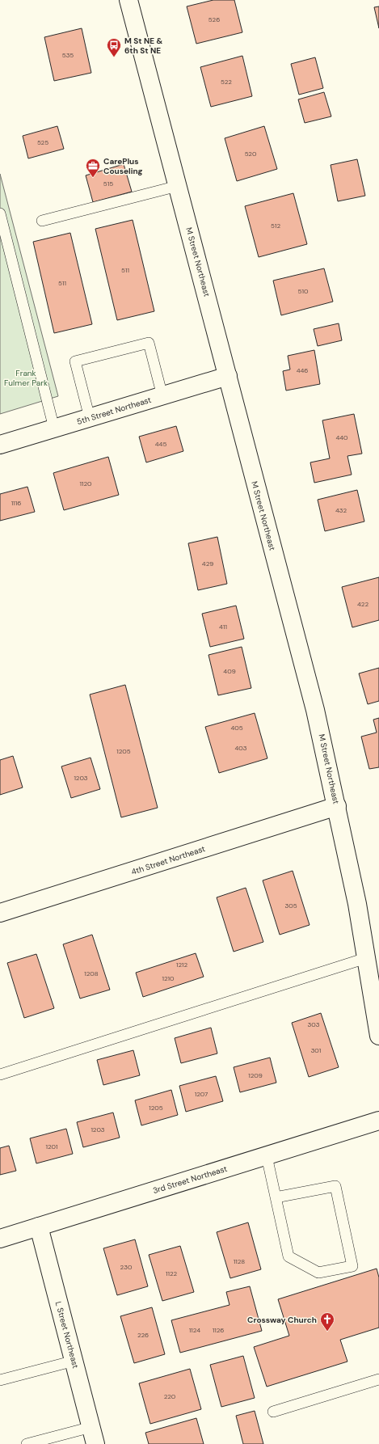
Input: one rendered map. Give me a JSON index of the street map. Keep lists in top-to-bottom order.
{
  "streets": {
    "street": [
      "M Street Northeast",
      "5th Street Northeast",
      "4th Street Northeast",
      "3rd Street Northeast",
      "L Street Northeast"
    ]
  },
  "crossings": [
    ["M Street Northeast", "5th Street Northeast"],
    ["M Street Northeast", "4th Street Northeast"],
    ["3rd Street Northeast", "L Street Northeast"]
  ],
  "parks": ["Frank Fulmer Park"],
  "places": {
    "bus stop": ["M St NE & 6th St NE"],
    "office": ["CarePlus Couseling"],
    "church": ["Crossway Church"]
  },
  "house_numbers": [
    "526",
    "535",
    "522",
    "525",
    "520",
    "515",
    "512",
    "511",
    "511",
    "510",
    "446",
    "440",
    "445",
    "1120",
    "1116",
    "432",
    "429",
    "422",
    "411",
    "409",
    "405",
    "403",
    "1205",
    "1203",
    "305",
    "1212",
    "1208",
    "1210",
    "303",
    "301",
    "1209",
    "1207",
    "1205",
    "1203",
    "1201",
    "1128",
    "230",
    "1122",
    "1124",
    "1126",
    "226",
    "220"
  ]
}
